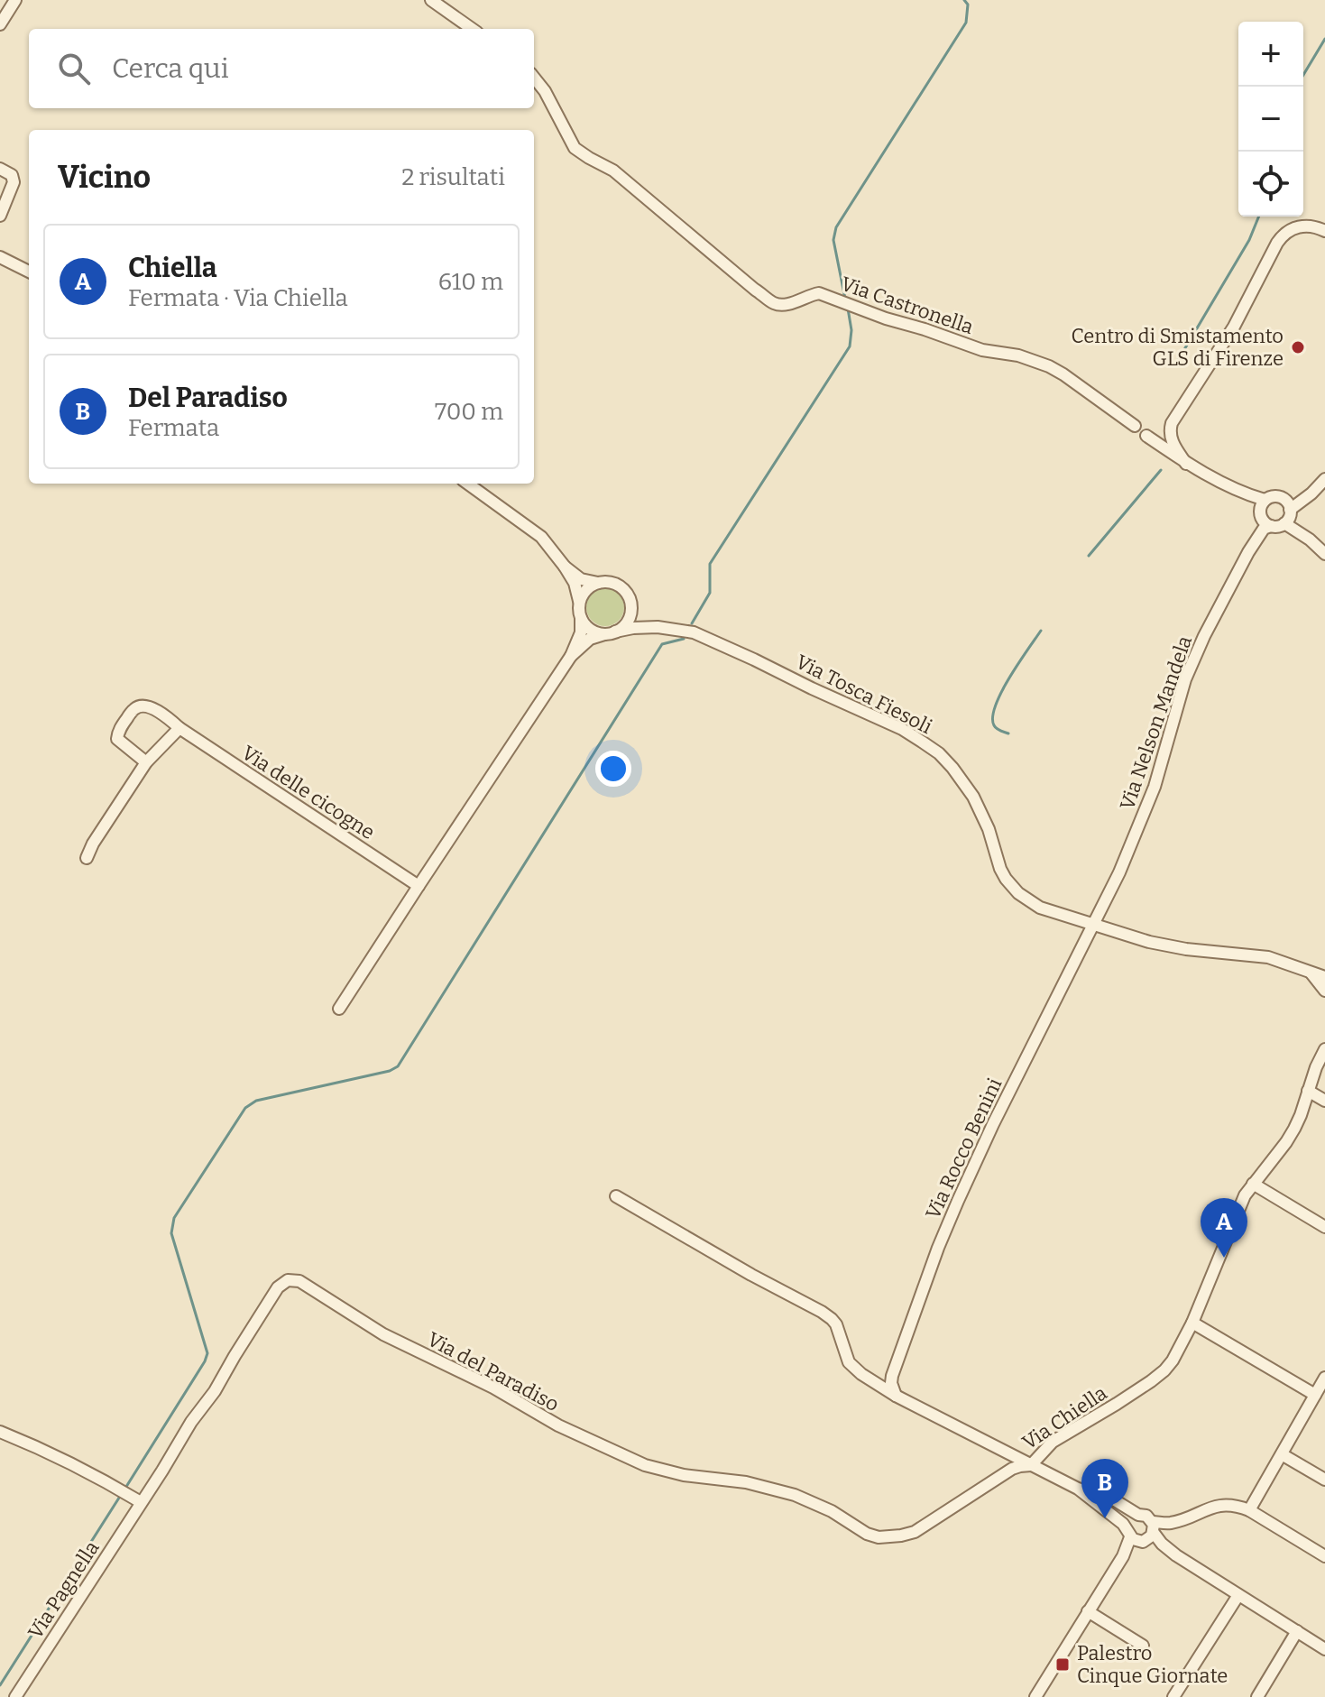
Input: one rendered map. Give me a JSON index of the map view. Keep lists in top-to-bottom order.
{
  "streets": {
    "street": [
      "Via Castronella",
      "Via Tosca Fiesoli",
      "Via Nelson Mandela",
      "Via delle cicogne",
      "Via Rocco Benini",
      "Via del Paradiso",
      "Via Chiella",
      "Via Pagnella"
    ]
  },
  "crossings": [
    ["Via Tosca Fiesoli", "Via Nelson Mandela"],
    ["Via Tosca Fiesoli", "Via Rocco Benini"],
    ["Via Nelson Mandela", "Via Rocco Benini"],
    ["Via Rocco Benini", "Via Chiella"],
    ["Via del Paradiso", "Via Chiella"],
    ["Via del Paradiso", "Via Pagnella"]
  ],
  "places": {
    "other": ["Centro di Smistamento GLS di Firenze"],
    "transit": ["Palestro Cinque Giornate"]
  },
  "page": {
    "map_buttons": ["+", "−"],
    "search": "Cerca qui",
    "heading": ["Vicino", "2 risultati"],
    "list": [
      {
        "mark": "A",
        "name": "Chiella",
        "note": "Fermata · Via Chiella",
        "value": "610 m"
      },
      {
        "mark": "B",
        "name": "Del Paradiso",
        "note": "Fermata",
        "value": "700 m"
      }
    ],
    "pins": ["A", "B"]
  }
}
